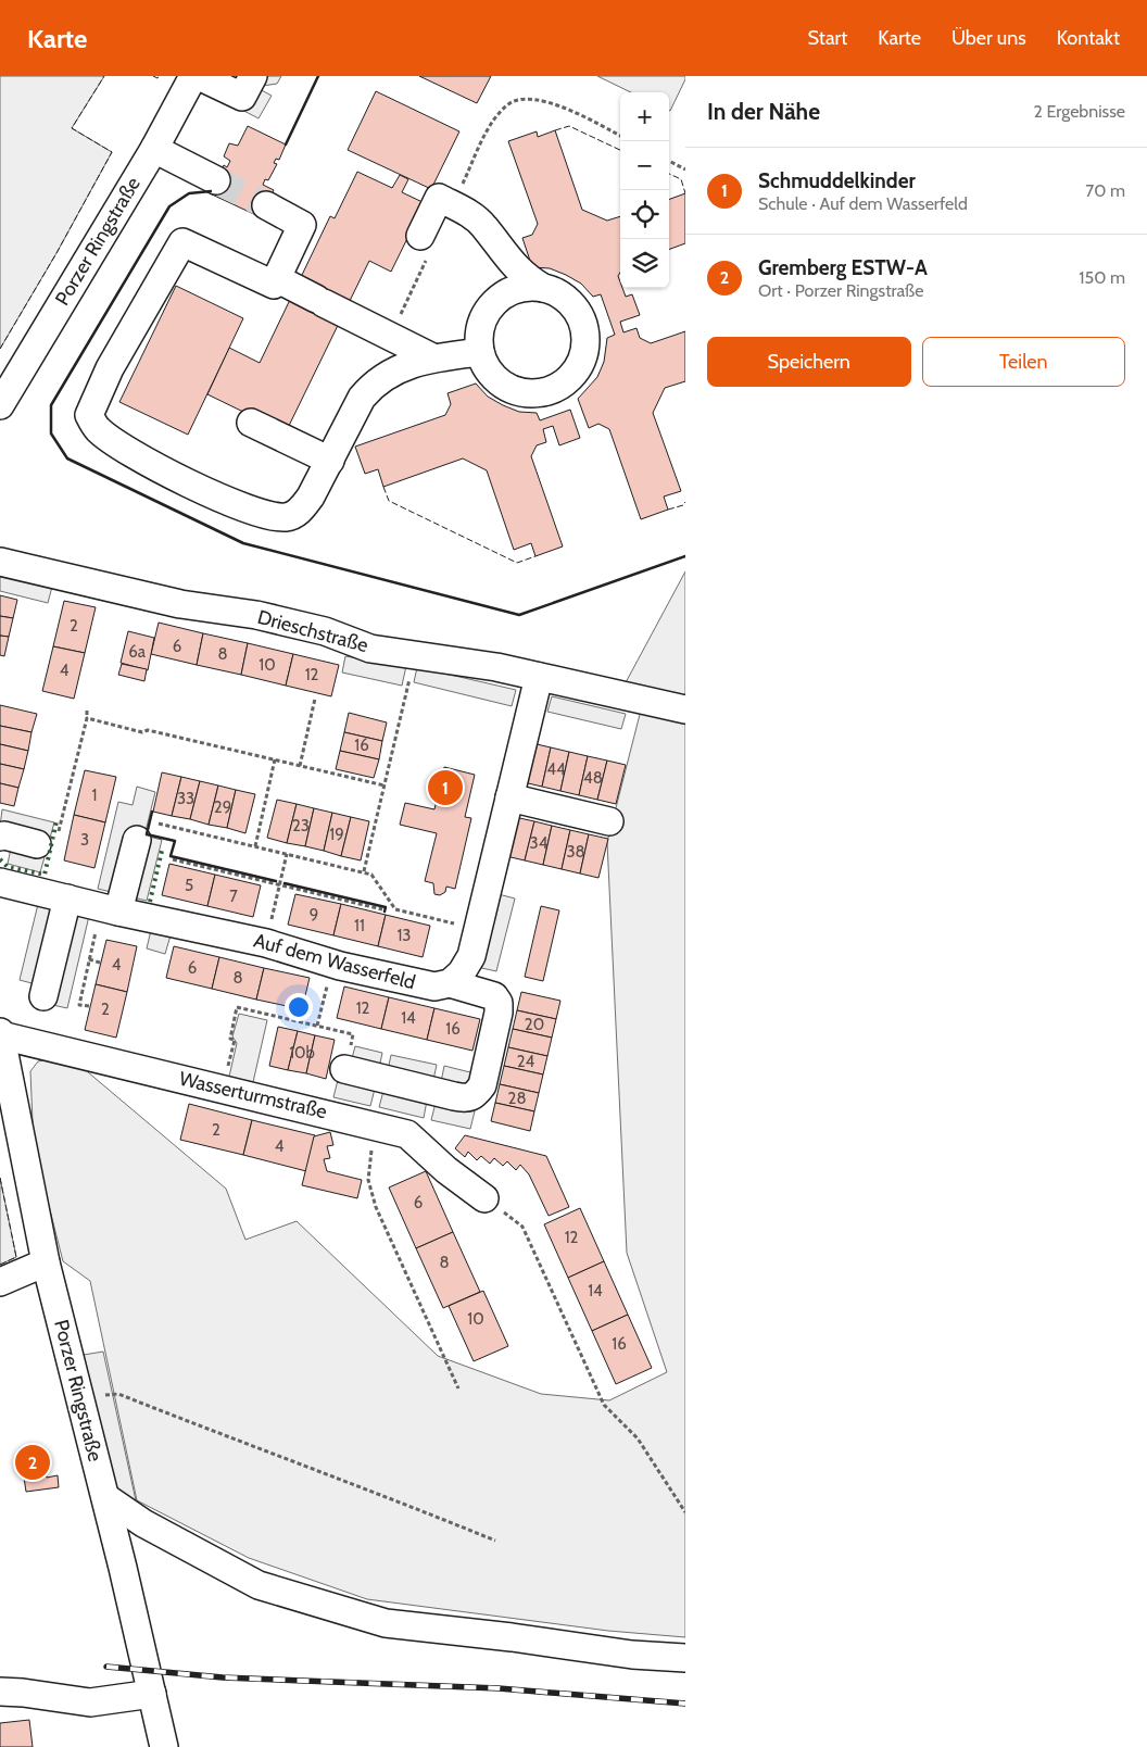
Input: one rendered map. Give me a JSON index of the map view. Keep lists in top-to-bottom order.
{
  "streets": {
    "street": [
      "Porzer Ringstraße",
      "Drieschstraße",
      "Auf dem Wasserfeld",
      "Wasserturmstraße"
    ]
  },
  "crossings": [
    ["Porzer Ringstraße", "Wasserturmstraße"]
  ],
  "house_numbers": [
    "2",
    "6",
    "6a",
    "8",
    "10",
    "4",
    "12",
    "16",
    "44",
    "48",
    "1",
    "33",
    "29",
    "23",
    "19",
    "3",
    "34",
    "38",
    "5",
    "7",
    "9",
    "11",
    "13",
    "4",
    "6",
    "8",
    "12",
    "2",
    "14",
    "20",
    "16",
    "10b",
    "24",
    "28",
    "2",
    "4",
    "6",
    "12",
    "8",
    "14",
    "10",
    "16"
  ],
  "page": {
    "header": "Karte",
    "nav": [
      "Start",
      "Karte",
      "Über uns",
      "Kontakt"
    ],
    "heading": ["In der Nähe", "2 Ergebnisse"],
    "map_buttons": ["+", "−"],
    "list": [
      {
        "mark": "1",
        "name": "Schmuddelkinder",
        "note": "Schule · Auf dem Wasserfeld",
        "value": "70 m"
      },
      {
        "mark": "2",
        "name": "Gremberg ESTW-A",
        "note": "Ort · Porzer Ringstraße",
        "value": "150 m"
      }
    ],
    "buttons": ["Speichern", "Teilen"],
    "pins": ["1", "2"]
  }
}
